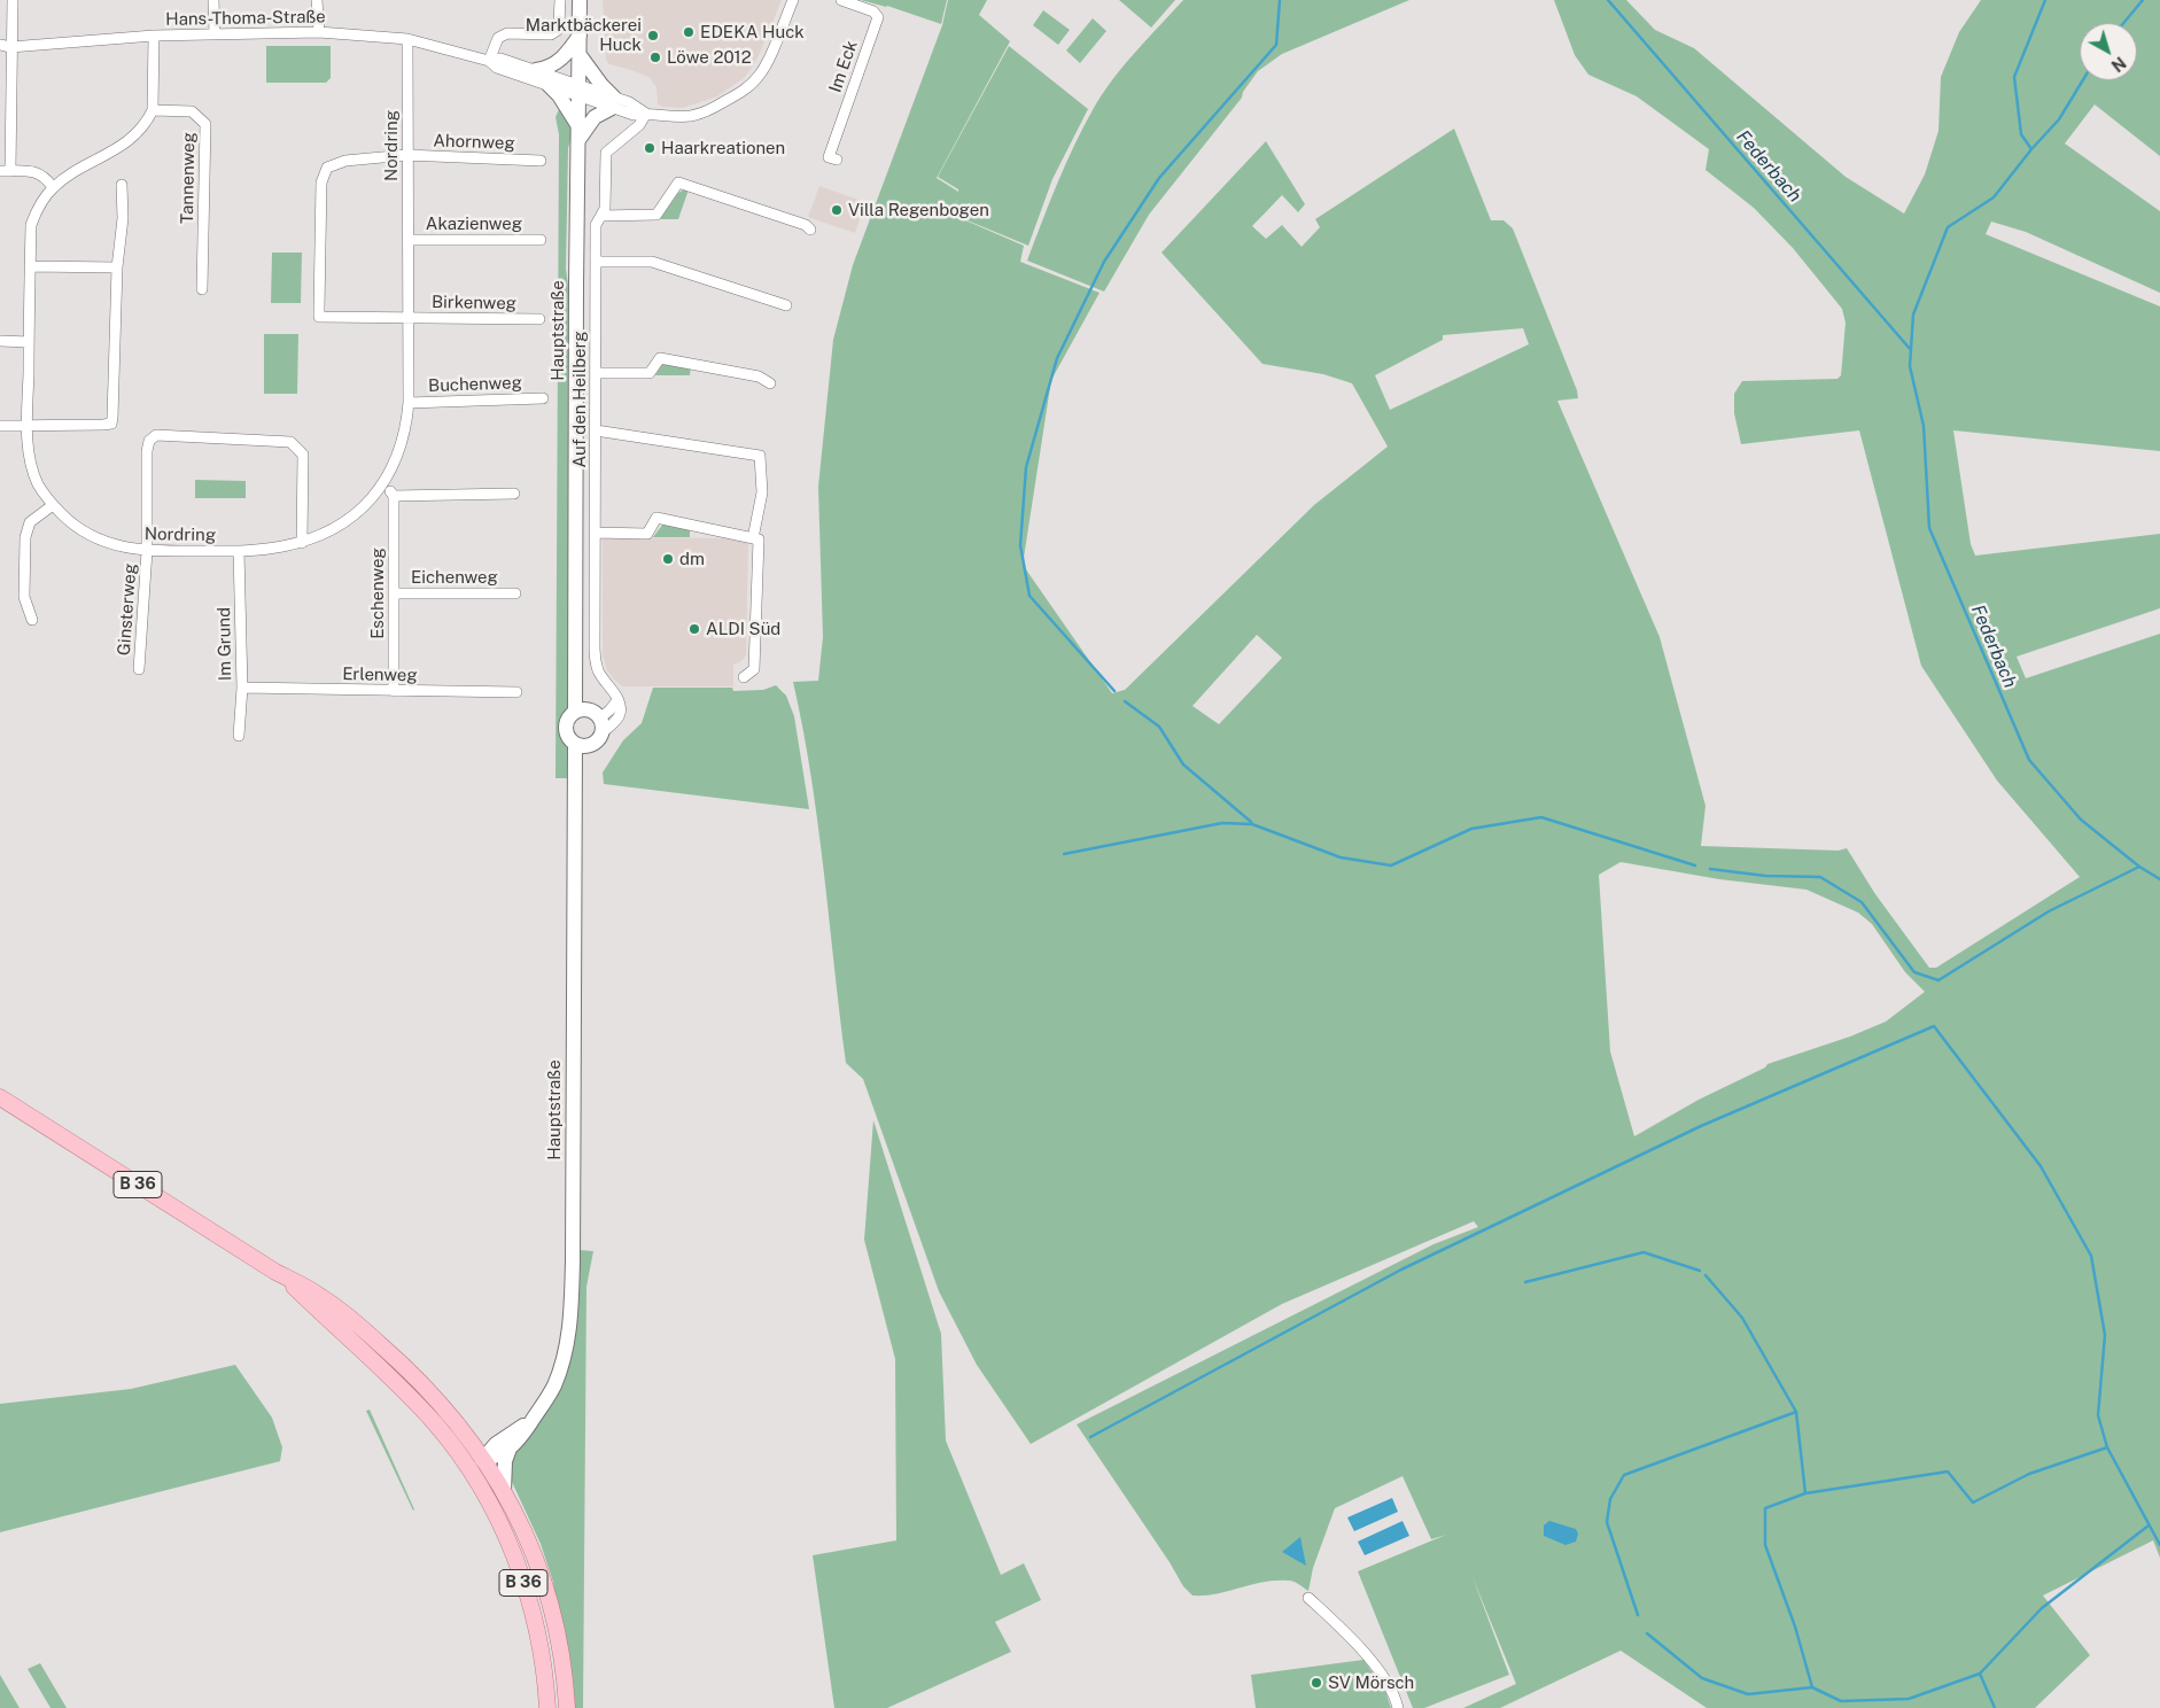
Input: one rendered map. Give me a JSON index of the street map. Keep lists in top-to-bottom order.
{
  "streets": {
    "main road": ["B 36"],
    "street": [
      "Hans-Thoma-Straße",
      "Im Eck",
      "Ahornweg",
      "Nordring",
      "Tannenweg",
      "Akazienweg",
      "Birkenweg",
      "Hauptstraße",
      "Buchenweg",
      "Auf den Heilberg",
      "Eichenweg",
      "Eschenweg",
      "Ginsterweg",
      "Im Grund",
      "Erlenweg"
    ]
  },
  "crossings": [
    ["Hans-Thoma-Straße", "Nordring"],
    ["Hans-Thoma-Straße", "Hauptstraße"],
    ["Ahornweg", "Nordring"],
    ["Ahornweg", "Birkenweg"],
    ["Nordring", "Tannenweg"],
    ["Nordring", "Akazienweg"],
    ["Nordring", "Birkenweg"],
    ["Nordring", "Buchenweg"],
    ["Nordring", "Ginsterweg"],
    ["Nordring", "Im Grund"],
    ["Hauptstraße", "B 36"],
    ["Eichenweg", "Eschenweg"],
    ["Eschenweg", "Erlenweg"],
    ["Im Grund", "Erlenweg"]
  ],
  "water": ["Federbach"],
  "places": [
    "EDEKA Huck",
    "Marktbäckerei Huck",
    "Löwe 2012",
    "Haarkreationen",
    "Villa Regenbogen",
    "dm",
    "ALDI Süd",
    "SV Mörsch"
  ],
  "north": "bottom right"
}
